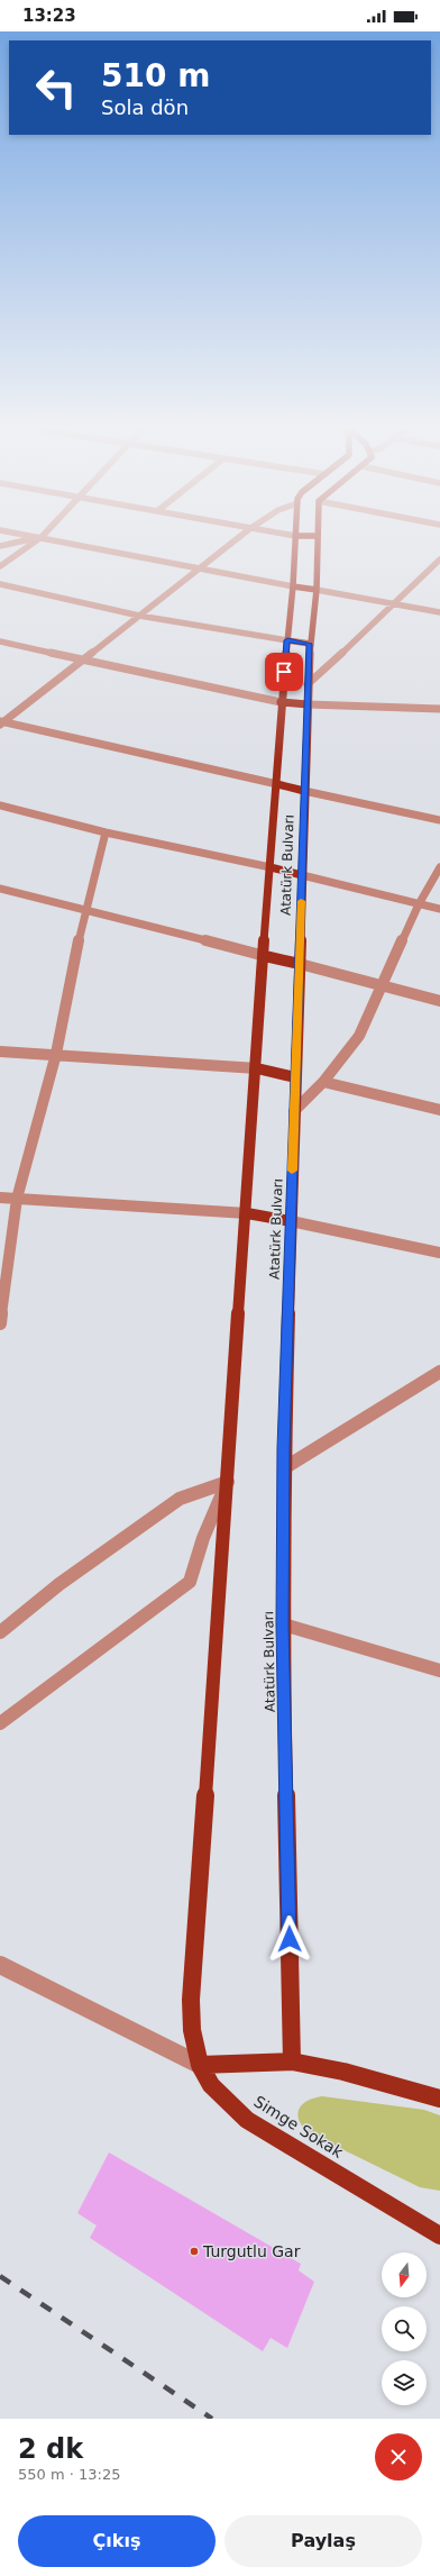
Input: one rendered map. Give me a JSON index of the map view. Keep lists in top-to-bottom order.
{
  "streets": {
    "main road": ["Atatürk Bulvarı", "Simge Sokak"]
  },
  "crossings": [
    ["Atatürk Bulvarı", "Simge Sokak"]
  ],
  "places": ["Turgutlu Gar"],
  "north": "bottom",
  "page": {
    "status": "13:23",
    "turn": ["510 m", "Sola dön"],
    "heading": ["2 dk", "550 m · 13:25"],
    "buttons": ["Çıkış", "Paylaş"]
  }
}
